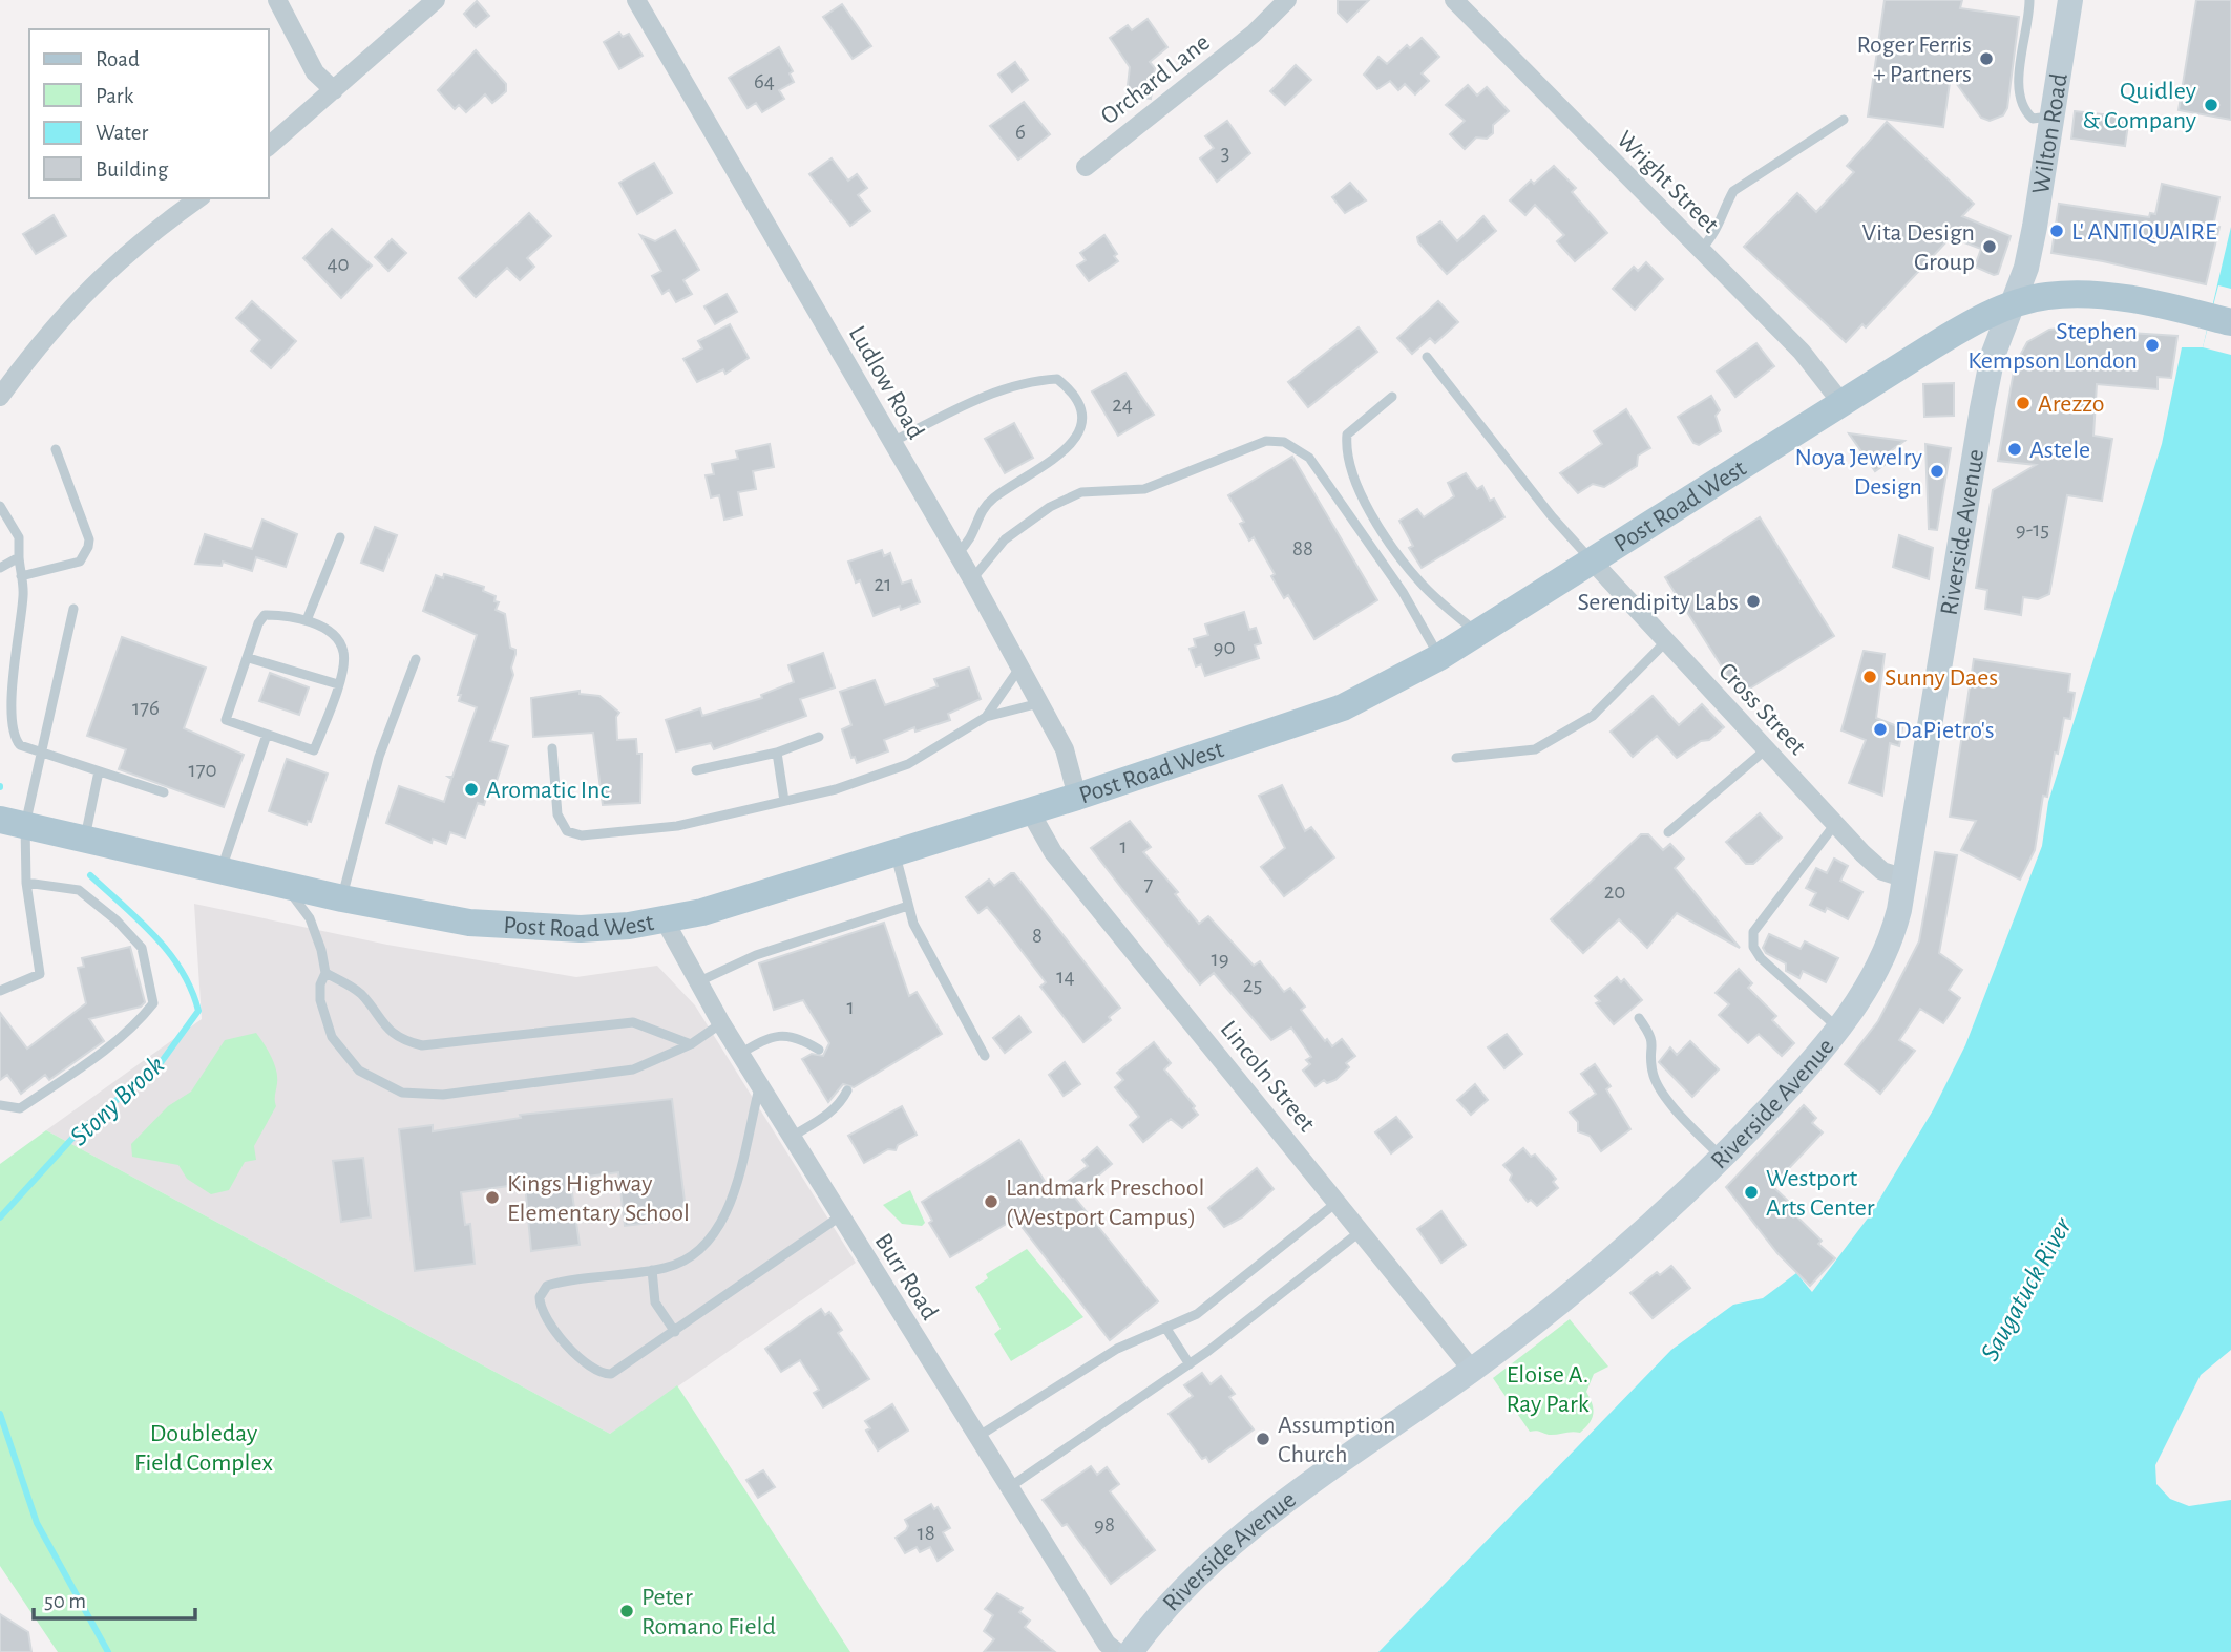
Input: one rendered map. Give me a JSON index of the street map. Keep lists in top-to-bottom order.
{
  "streets": {
    "main road": ["Wilton Road", "Post Road West", "Riverside Avenue"],
    "street": [
      "Orchard Lane",
      "Wright Street",
      "Ludlow Road",
      "Cross Street",
      "Lincoln Street",
      "Burr Road"
    ]
  },
  "crossings": [
    ["Wilton Road", "Post Road West"],
    ["Wilton Road", "Riverside Avenue"],
    ["Wright Street", "Post Road West"],
    ["Ludlow Road", "Post Road West"],
    ["Post Road West", "Riverside Avenue"],
    ["Post Road West", "Cross Street"],
    ["Post Road West", "Lincoln Street"],
    ["Post Road West", "Burr Road"],
    ["Riverside Avenue", "Cross Street"],
    ["Riverside Avenue", "Lincoln Street"]
  ],
  "water": ["Stony Brook", "Saugatuck River"],
  "parks": ["Eloise A. Ray Park", "Doubleday Field Complex"],
  "places": [
    "Roger Ferris + Partners",
    "Quidley & Company",
    "L' ANTIQUAIRE",
    "Vita Design Group",
    "Stephen Kempson London",
    "Arezzo",
    "Astele",
    "Noya Jewelry Design",
    "Serendipity Labs",
    "Sunny Daes",
    "DaPietro's",
    "Aromatic Inc",
    "Westport Arts Center",
    "Kings Highway Elementary School",
    "Landmark Preschool (Westport Campus)",
    "Assumption Church",
    "Peter Romano Field"
  ],
  "house_numbers": [
    "64",
    "6",
    "3",
    "40",
    "24",
    "9-15",
    "88",
    "21",
    "90",
    "176",
    "170",
    "1",
    "7",
    "20",
    "8",
    "19",
    "14",
    "25",
    "1",
    "98",
    "18"
  ],
  "legend": [
    "Road",
    "Park",
    "Water",
    "Building"
  ],
  "scale_bar": "50 m"
}
